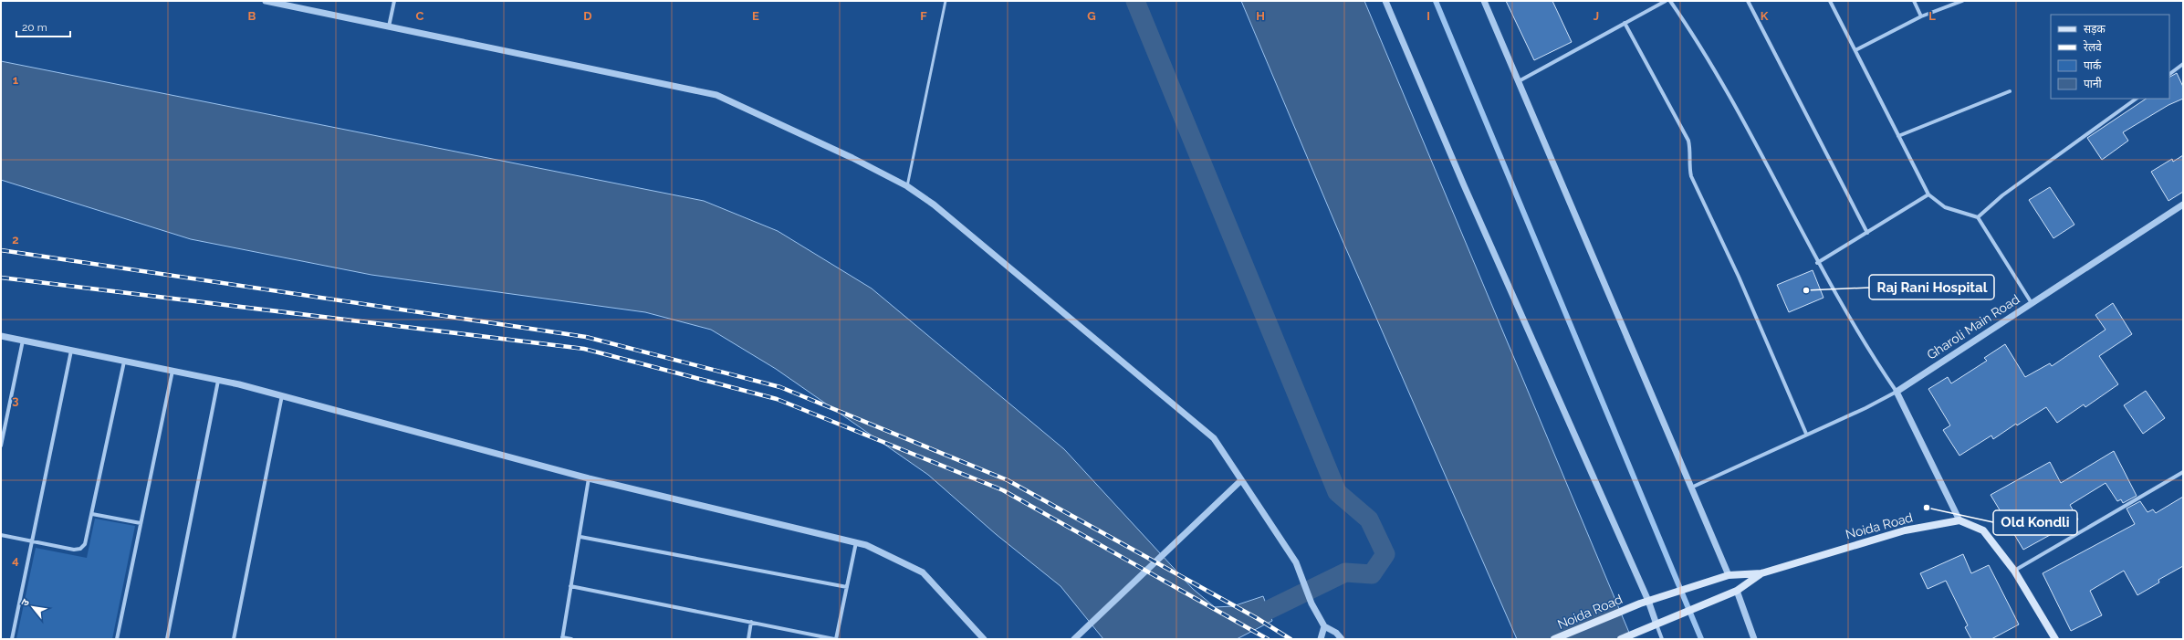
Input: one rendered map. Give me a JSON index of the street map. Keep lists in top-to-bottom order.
{
  "streets": {
    "main road": ["Noida Road"],
    "street": ["Gharoli Main Road"]
  },
  "places": ["Raj Rani Hospital", "Old Kondli"],
  "legend": [
    "सड़क",
    "रेलवे",
    "पार्क",
    "पानी"
  ],
  "scale_bar": "20 m",
  "north": "top left",
  "grid": {
    "columns": [
      "B",
      "C",
      "D",
      "E",
      "F",
      "G",
      "H",
      "I",
      "J",
      "K",
      "L"
    ],
    "rows": [
      "1",
      "2",
      "3",
      "4"
    ]
  }
}
